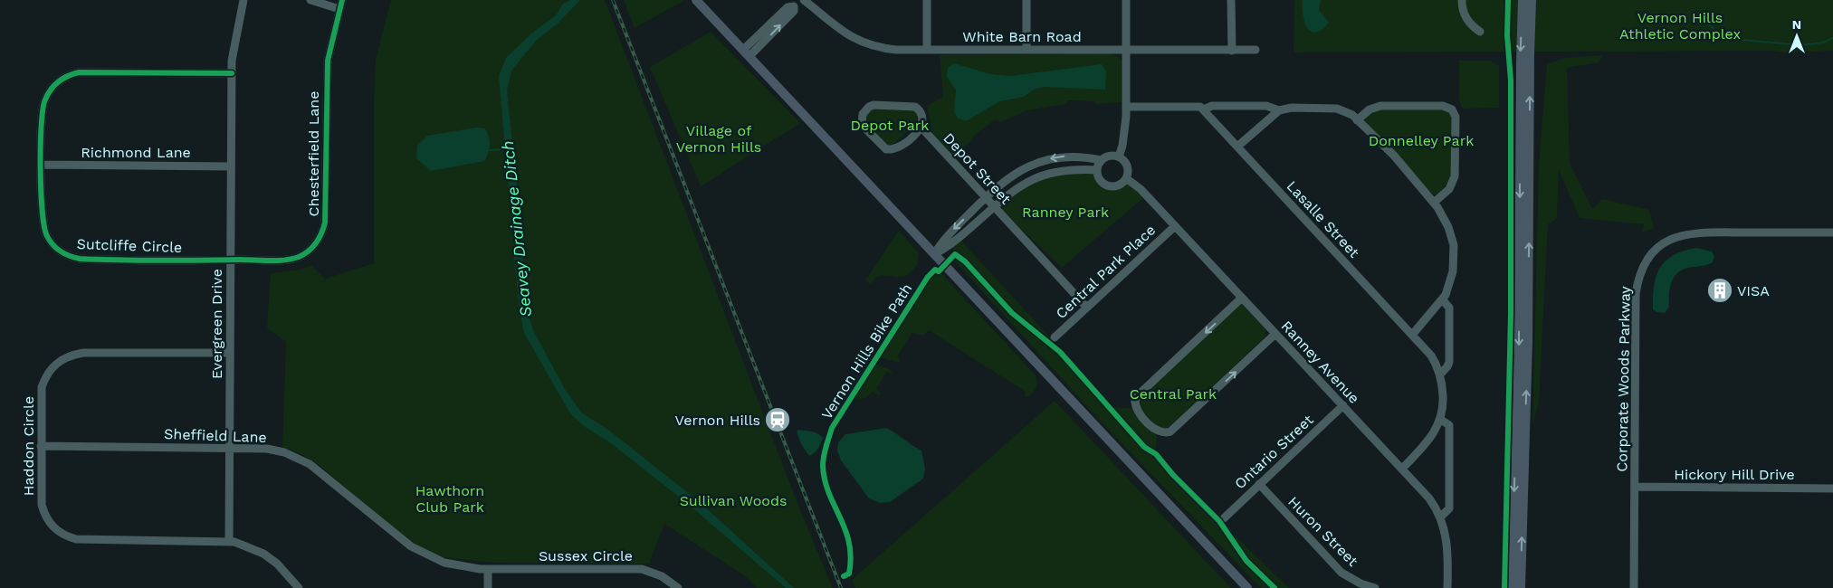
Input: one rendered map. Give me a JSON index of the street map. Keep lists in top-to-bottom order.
{
  "streets": {
    "street": [
      "White Barn Road",
      "Richmond Lane",
      "Chesterfield Lane",
      "Depot Street",
      "Lasalle Street",
      "Sutcliffe Circle",
      "Central Park Place",
      "Evergreen Drive",
      "Ranney Avenue",
      "Corporate Woods Parkway",
      "Sheffield Lane",
      "Haddon Circle",
      "Ontario Street",
      "Hickory Hill Drive",
      "Huron Street",
      "Sussex Circle"
    ],
    "cycle path": ["Vernon Hills Bike Path"]
  },
  "crossings": [
    ["Richmond Lane", "Sutcliffe Circle"],
    ["Richmond Lane", "Evergreen Drive"],
    ["Chesterfield Lane", "Sutcliffe Circle"],
    ["Chesterfield Lane", "Evergreen Drive"],
    ["Depot Street", "Central Park Place"],
    ["Lasalle Street", "Ranney Avenue"],
    ["Sutcliffe Circle", "Evergreen Drive"],
    ["Central Park Place", "Ranney Avenue"],
    ["Evergreen Drive", "Sheffield Lane"],
    ["Evergreen Drive", "Haddon Circle"],
    ["Ranney Avenue", "Ontario Street"],
    ["Corporate Woods Parkway", "Hickory Hill Drive"],
    ["Sheffield Lane", "Haddon Circle"],
    ["Sheffield Lane", "Sussex Circle"],
    ["Ontario Street", "Huron Street"]
  ],
  "water": ["Seavey Drainage Ditch"],
  "parks": [
    "Vernon Hills Athletic Complex",
    "Depot Park",
    "Village of Vernon Hills",
    "Donnelley Park",
    "Ranney Park",
    "Central Park",
    "Hawthorn Club Park",
    "Sullivan Woods"
  ],
  "places": {
    "building": ["VISA"],
    "station": ["Vernon Hills"]
  },
  "north": "top"
}
